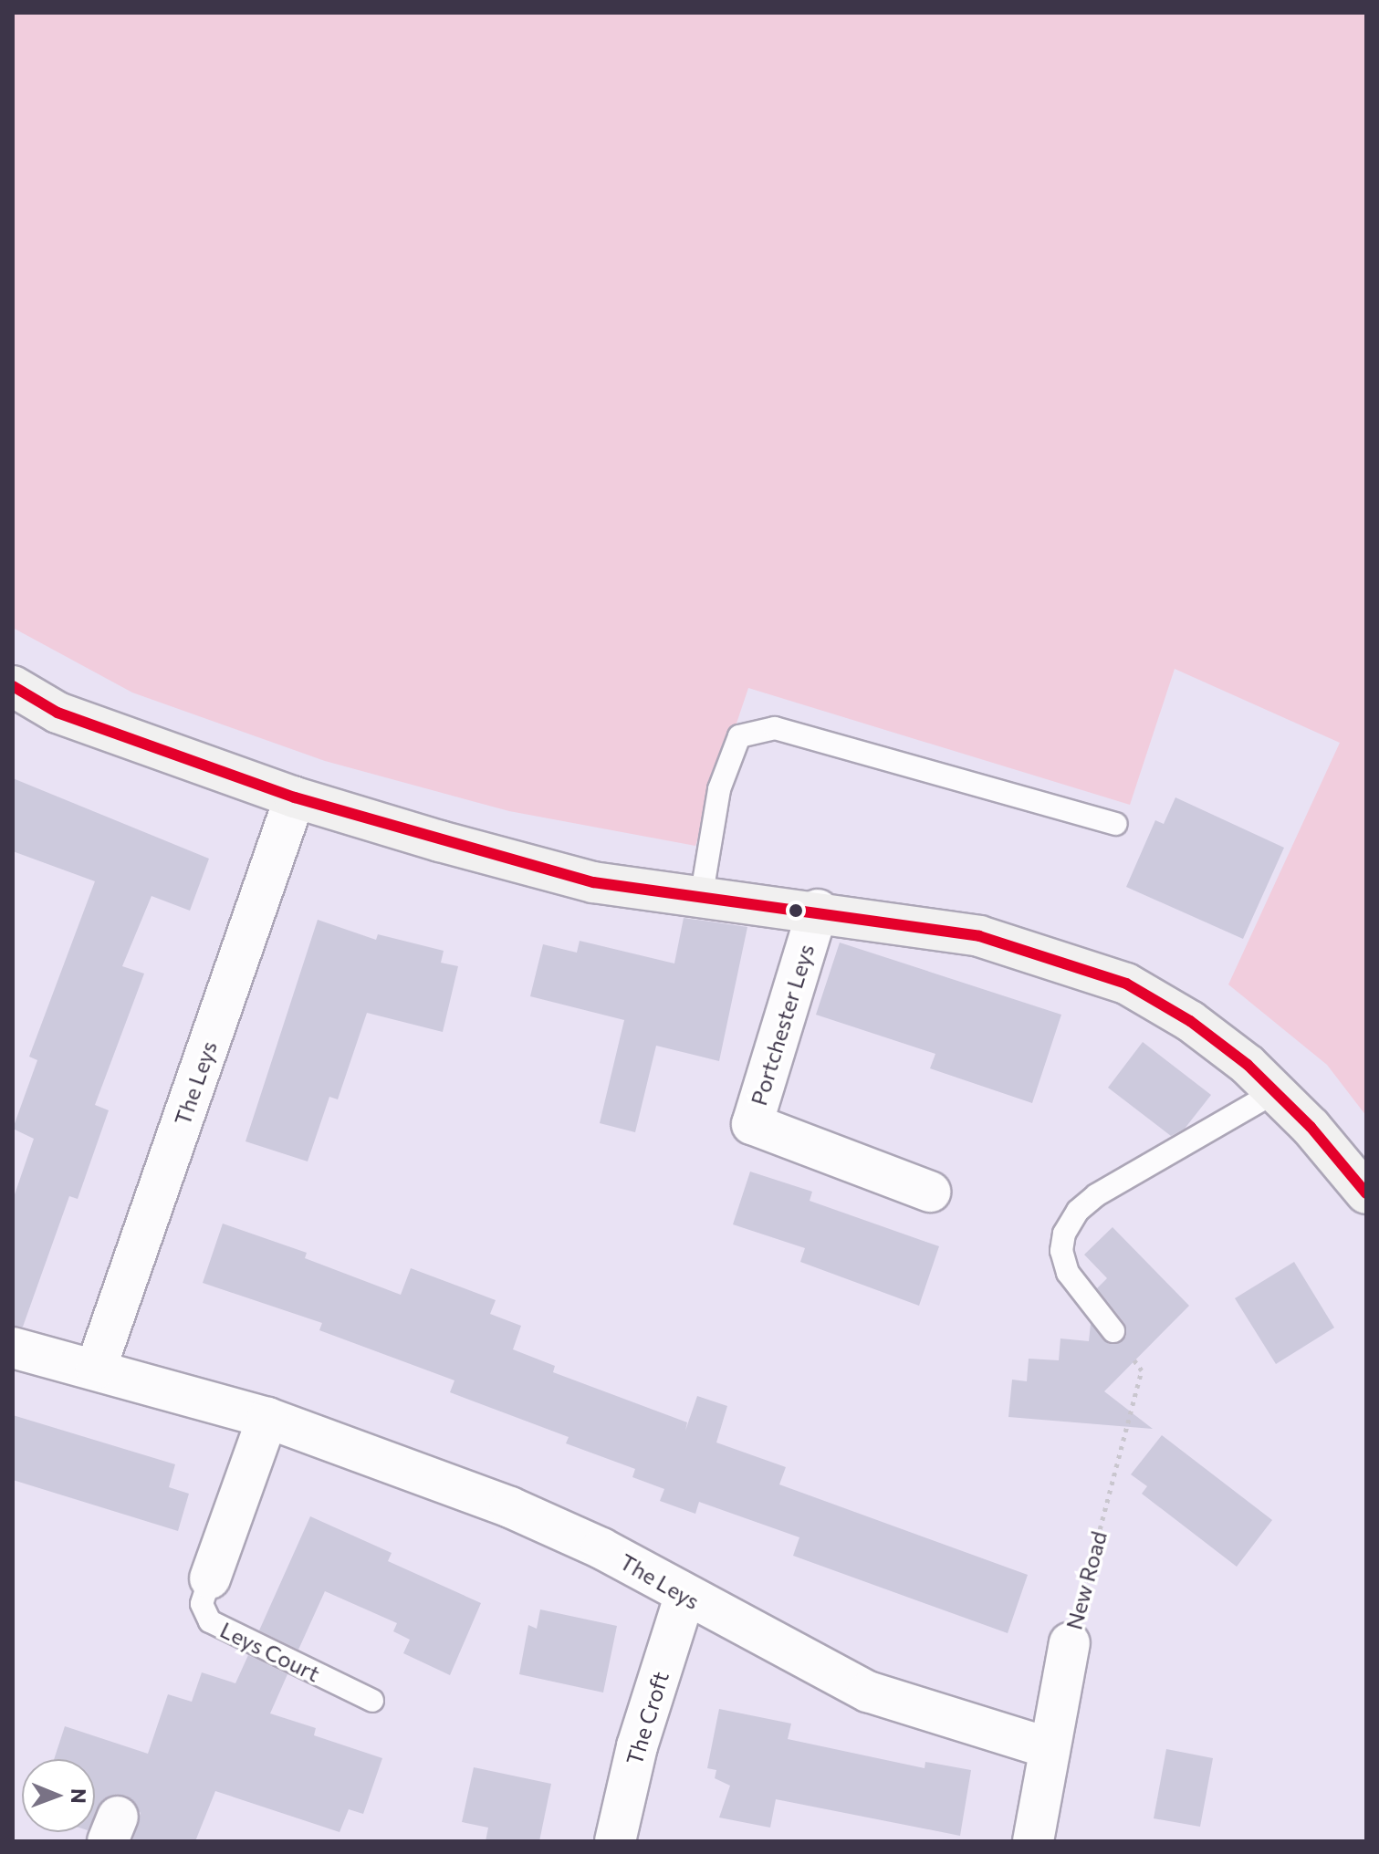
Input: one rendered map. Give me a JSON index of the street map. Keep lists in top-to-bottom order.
{
  "streets": {
    "street": [
      "Portchester Leys",
      "The Leys",
      "New Road",
      "The Croft"
    ],
    "lane": ["Leys Court"]
  },
  "crossings": [
    ["The Leys", "New Road"],
    ["The Leys", "The Croft"]
  ],
  "north": "right"
}
